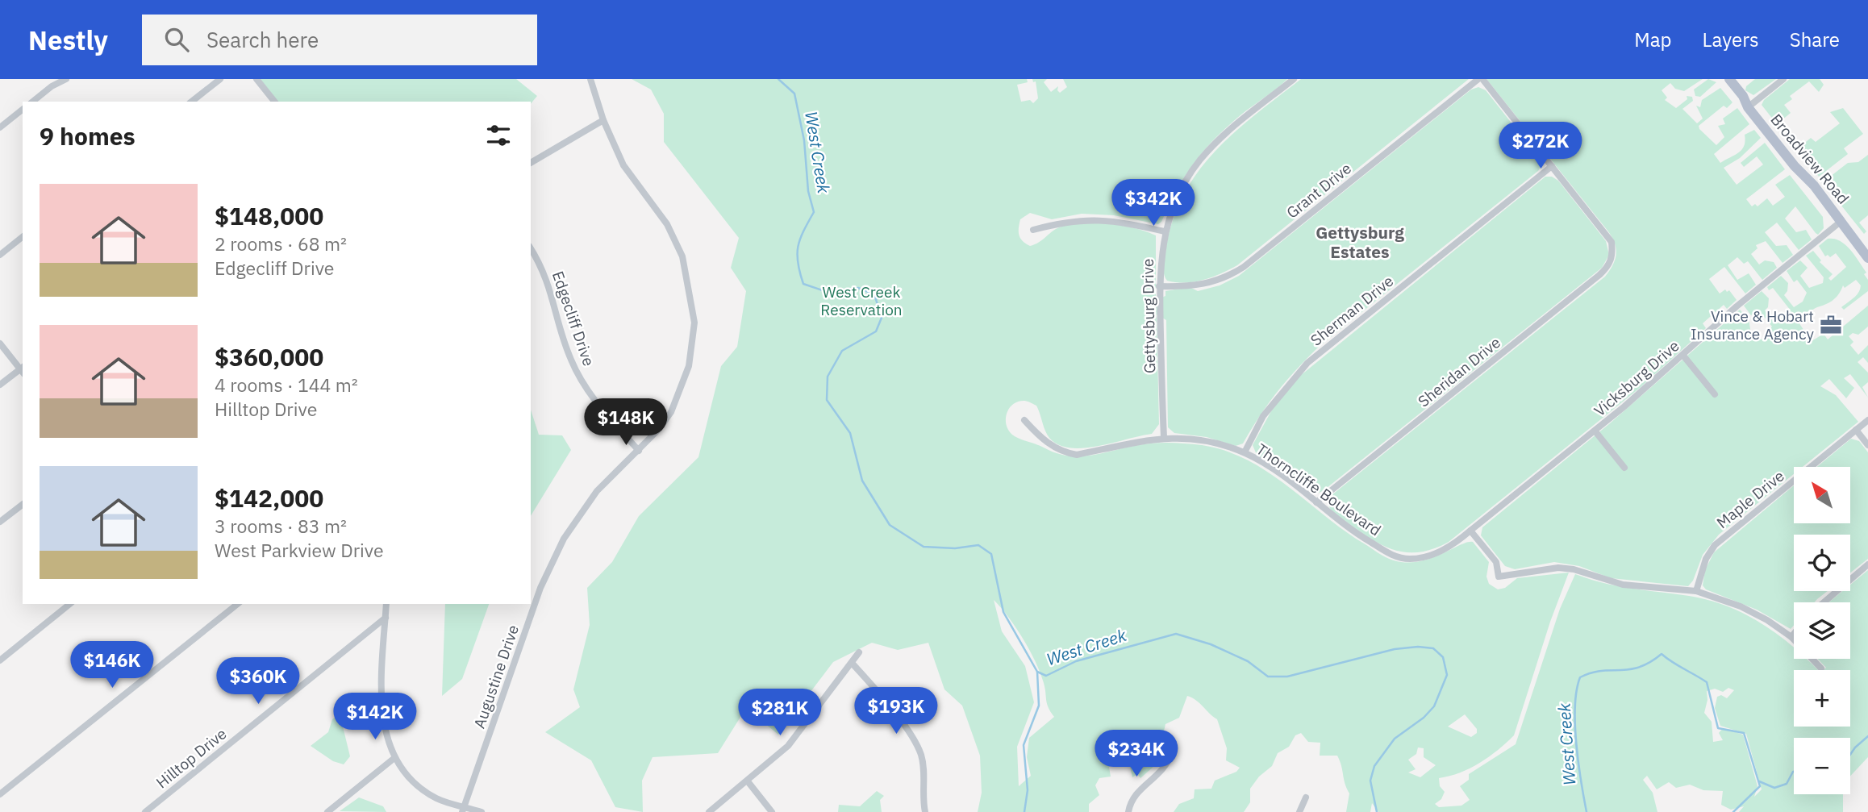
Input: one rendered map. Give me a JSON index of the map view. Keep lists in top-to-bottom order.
{
  "streets": {
    "main road": ["Broadview Road"],
    "street": [
      "Grant Drive",
      "Sherman Drive",
      "Gettysburg Drive",
      "Edgecliff Drive",
      "Sheridan Drive",
      "Vicksburg Drive",
      "Thorncliffe Boulevard",
      "Maple Drive",
      "Augustine Drive",
      "Hilltop Drive"
    ]
  },
  "crossings": [
    ["Broadview Road", "Vicksburg Drive"],
    ["Grant Drive", "Gettysburg Drive"],
    ["Sherman Drive", "Sheridan Drive"],
    ["Sherman Drive", "Thorncliffe Boulevard"],
    ["Gettysburg Drive", "Thorncliffe Boulevard"],
    ["Edgecliff Drive", "Augustine Drive"],
    ["Sheridan Drive", "Thorncliffe Boulevard"],
    ["Vicksburg Drive", "Thorncliffe Boulevard"]
  ],
  "districts": ["Gettysburg Estates"],
  "water": ["West Creek"],
  "parks": ["West Creek Reservation"],
  "places": {
    "office": ["Vince & Hobart Insurance Agency"]
  },
  "north": "top left",
  "page": {
    "header": "Nestly",
    "search": "Search here",
    "nav": ["Map", "Layers", "Share"],
    "heading": "9 homes",
    "price": [
      "$272K",
      "$342K",
      "$148K",
      "$146K",
      "$360K",
      "$193K",
      "$281K",
      "$142K",
      "$234K"
    ],
    "list": [
      {
        "name": "$148,000",
        "note": "2 rooms · 68 m² · Edgecliff Drive"
      },
      {
        "name": "$360,000",
        "note": "4 rooms · 144 m² · Hilltop Drive"
      },
      {
        "name": "$142,000",
        "note": "3 rooms · 83 m² · West Parkview Drive"
      }
    ],
    "map_buttons": ["+", "−"]
  }
}
